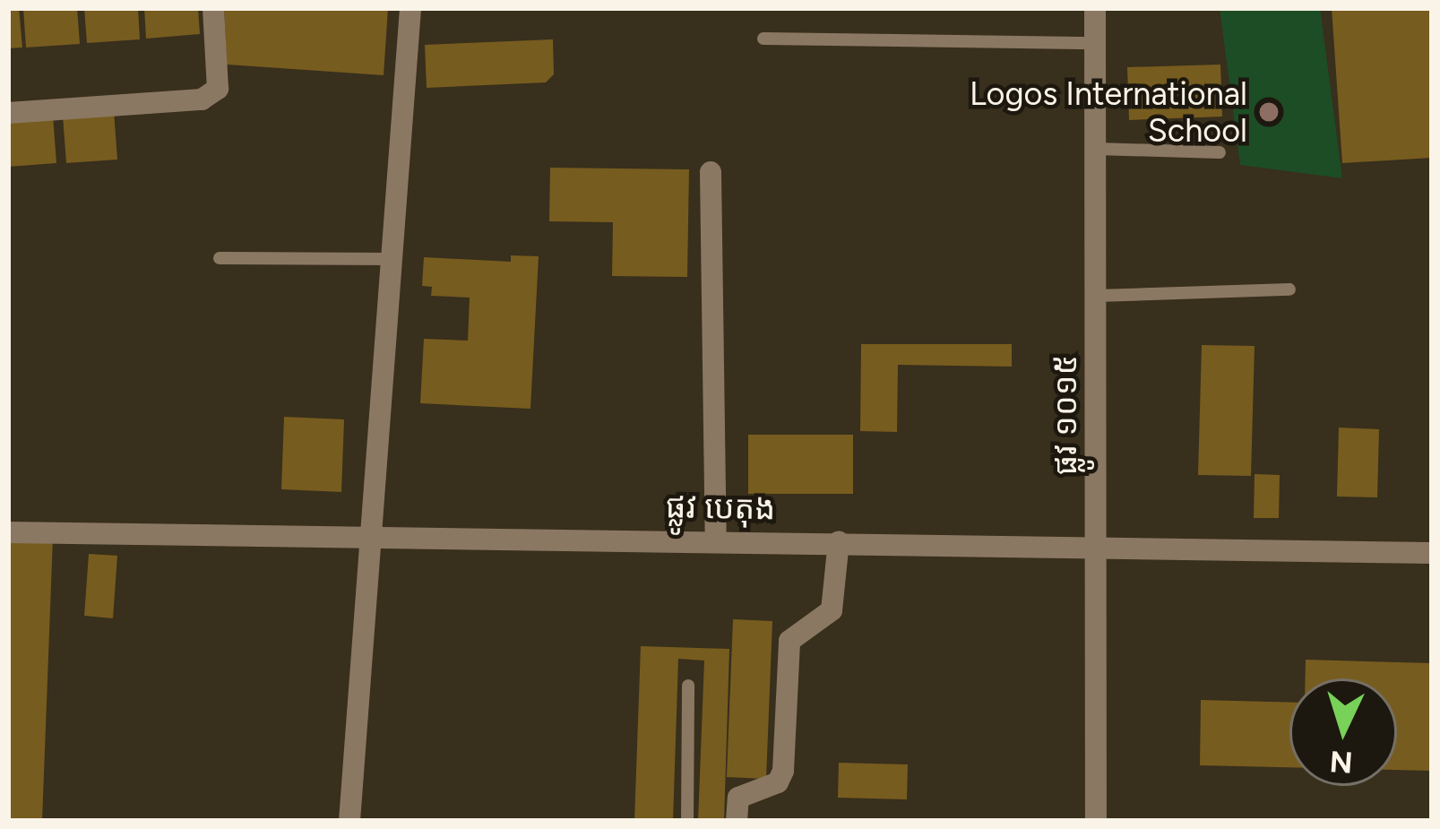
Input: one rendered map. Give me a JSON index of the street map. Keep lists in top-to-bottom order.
{
  "streets": {
    "street": ["ផ្លូវ ១០១៥", "ផ្លូវ បេតុង"]
  },
  "crossings": [
    ["ផ្លូវ ១០១៥", "ផ្លូវ បេតុង"]
  ],
  "places": ["Logos International School"],
  "north": "bottom"
}
